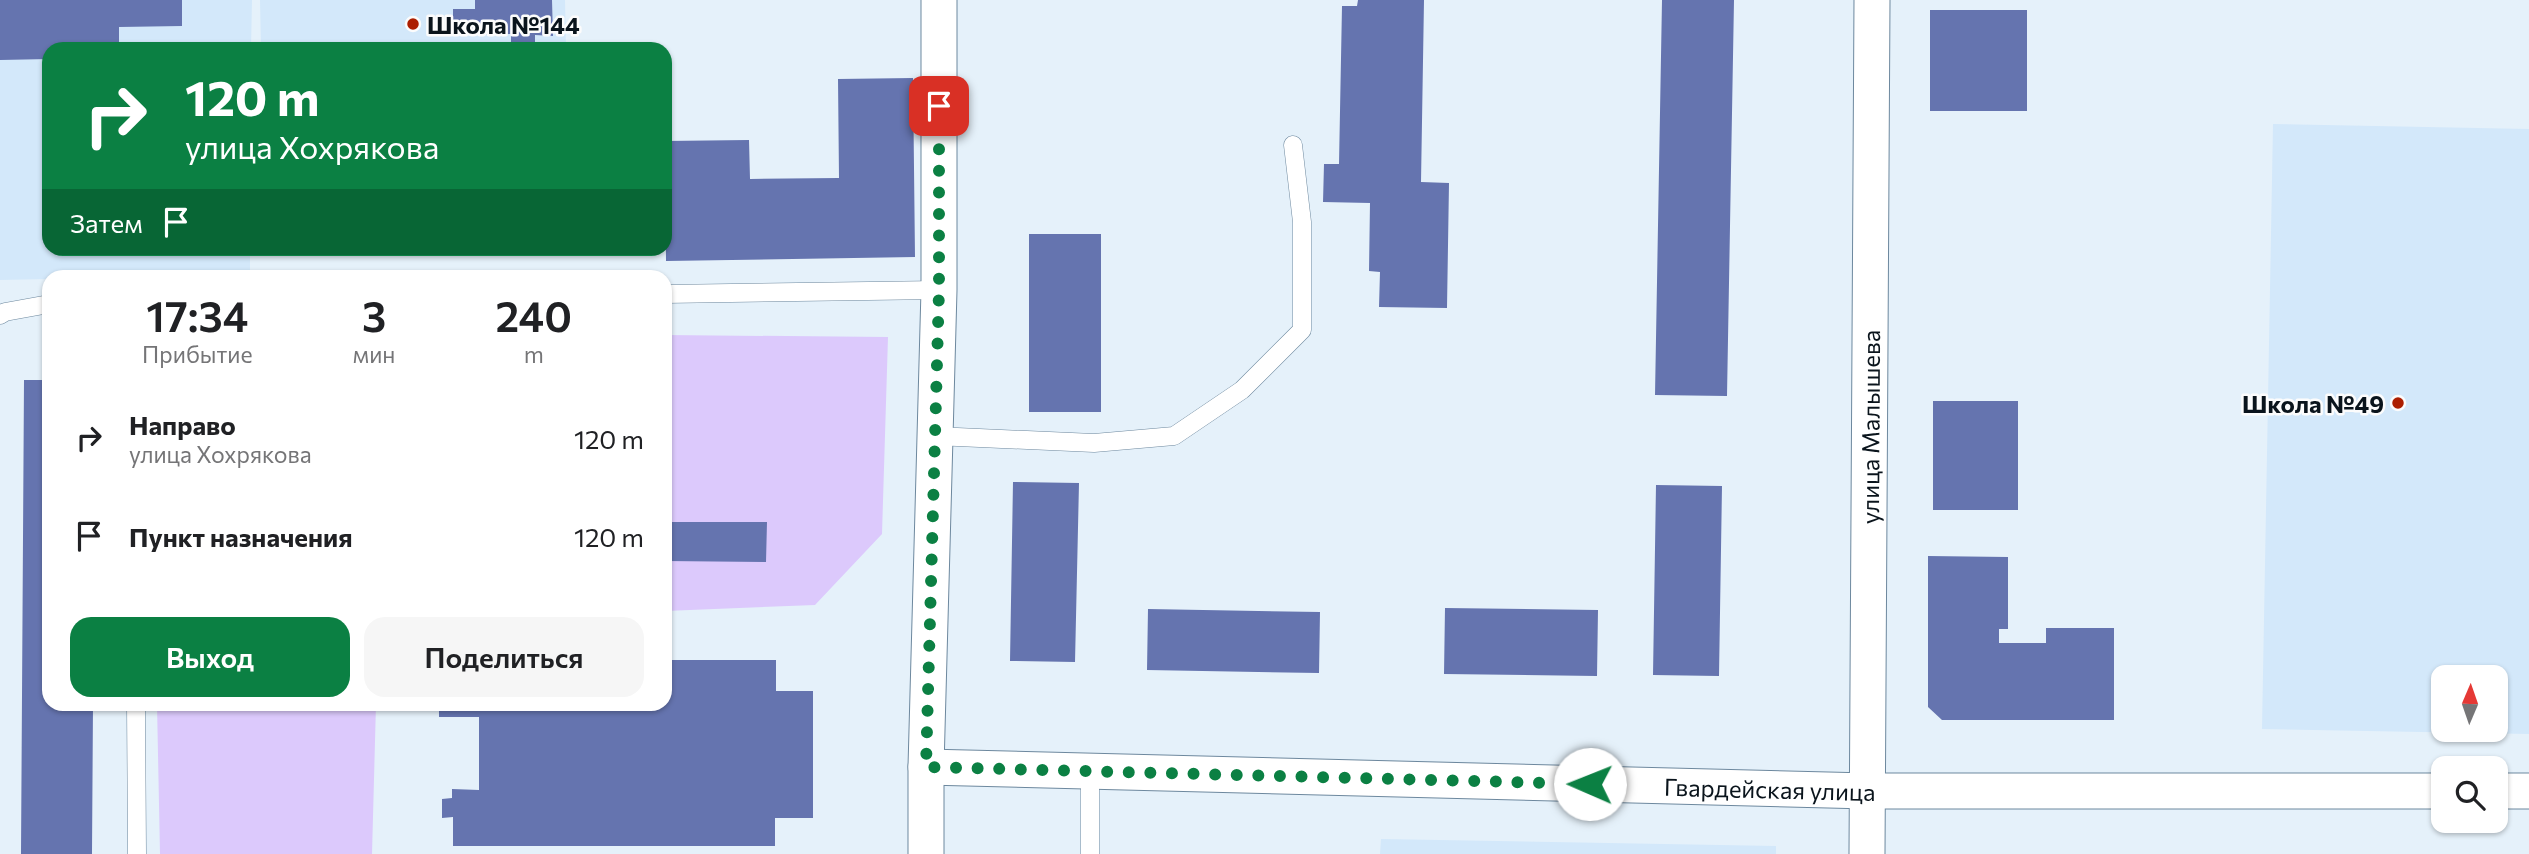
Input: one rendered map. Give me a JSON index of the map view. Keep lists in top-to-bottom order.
{
  "streets": {
    "street": ["улица Малышева", "Гвардейская улица"]
  },
  "crossings": [
    ["улица Малышева", "Гвардейская улица"]
  ],
  "places": ["Школа №144", "Школа №49"],
  "north": "top",
  "page": {
    "turn": ["120 m", "улица Хохрякова"],
    "then": "Затем",
    "eta": [
      "17:34",
      "Прибытие",
      "3",
      "мин",
      "240",
      "m"
    ],
    "list": [
      {
        "name": "Направо",
        "note": "улица Хохрякова",
        "value": "120 m"
      },
      {
        "name": "Пункт назначения",
        "value": "120 m"
      }
    ],
    "buttons": ["Выход", "Поделиться"]
  }
}
